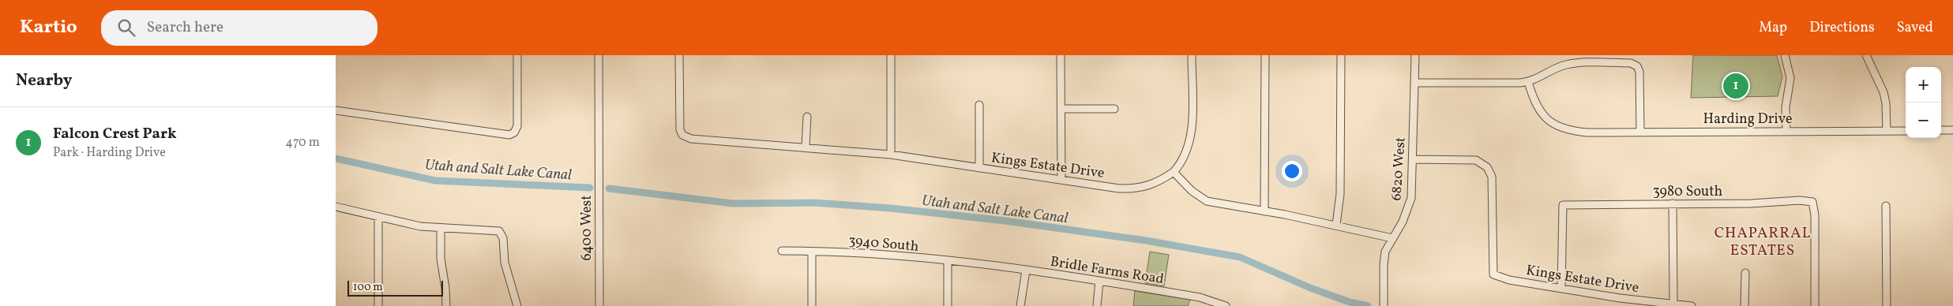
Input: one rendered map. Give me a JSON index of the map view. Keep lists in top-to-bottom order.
{
  "streets": {
    "street": [
      "Harding Drive",
      "Kings Estate Drive",
      "6820 West",
      "3980 South",
      "6400 West",
      "3940 South",
      "Bridle Farms Road"
    ]
  },
  "crossings": [
    ["Kings Estate Drive", "6820 West"],
    ["Kings Estate Drive", "3980 South"],
    ["3940 South", "Bridle Farms Road"]
  ],
  "districts": ["CHAPARRAL ESTATES"],
  "water": ["Utah and Salt Lake Canal"],
  "scale_bar": "100 m",
  "page": {
    "header": "Kartio",
    "search": "Search here",
    "nav": ["Map", "Directions", "Saved"],
    "heading": "Nearby",
    "map_buttons": ["+", "−"],
    "pins": "1",
    "list": [
      {
        "mark": "1",
        "name": "Falcon Crest Park",
        "note": "Park · Harding Drive",
        "value": "470 m"
      }
    ],
    "scale": "100 m"
  }
}
